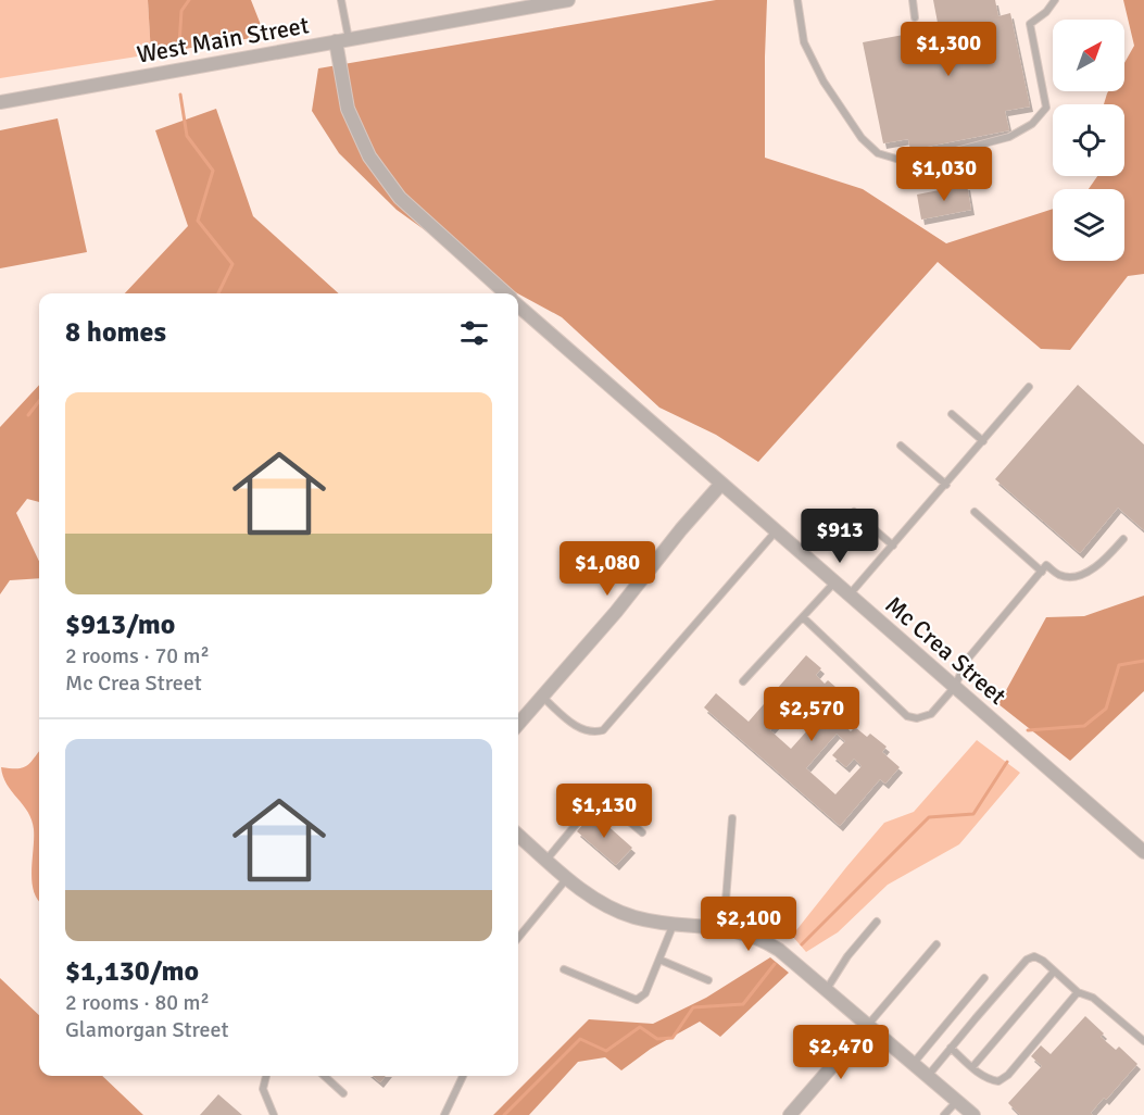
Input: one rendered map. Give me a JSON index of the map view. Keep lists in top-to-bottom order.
{
  "streets": {
    "street": ["West Main Street", "Mc Crea Street"]
  },
  "crossings": [
    ["West Main Street", "Mc Crea Street"]
  ],
  "north": "top right",
  "page": {
    "price": [
      "$1,300",
      "$1,030",
      "$913",
      "$1,080",
      "$2,570",
      "$1,130",
      "$2,100",
      "$2,470"
    ],
    "heading": "8 homes",
    "list": [
      {
        "name": "$913/mo",
        "note": "2 rooms · 70 m² · Mc Crea Street"
      },
      {
        "name": "$1,130/mo",
        "note": "2 rooms · 80 m² · Glamorgan Street"
      }
    ]
  }
}
